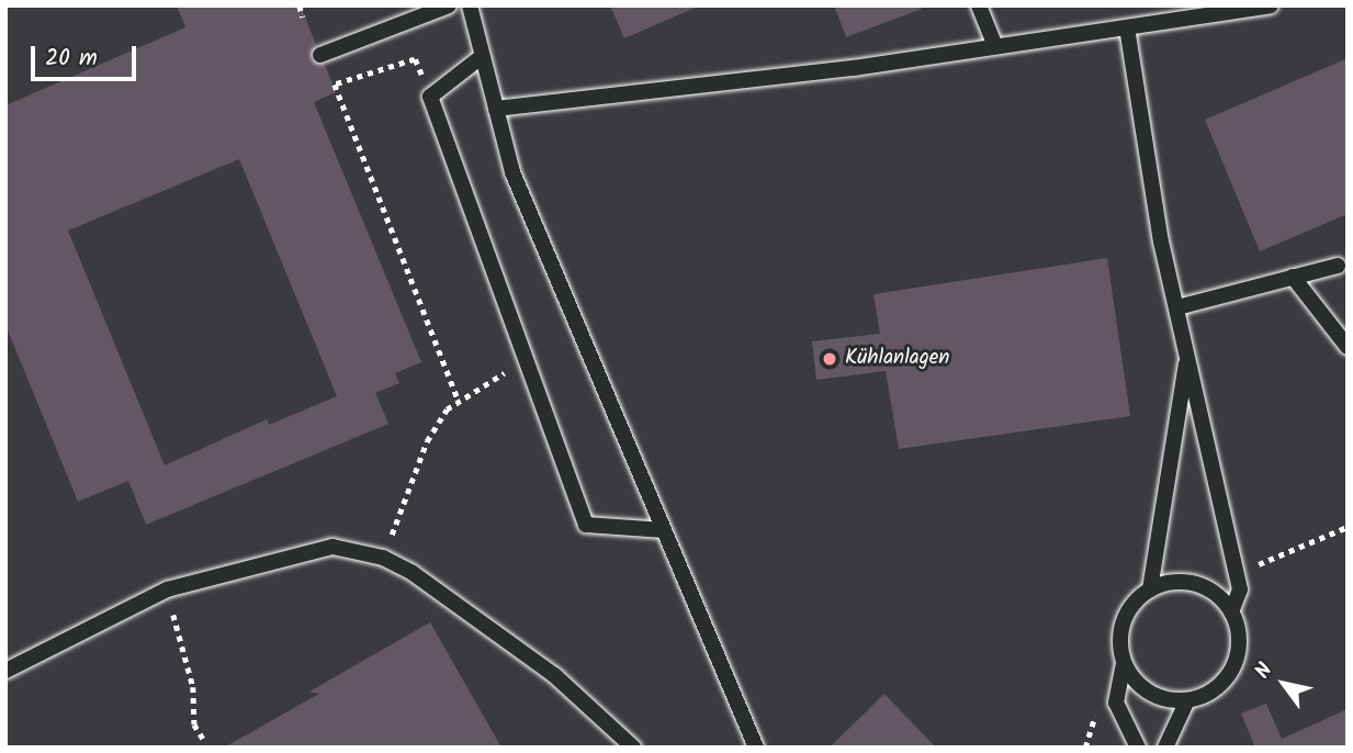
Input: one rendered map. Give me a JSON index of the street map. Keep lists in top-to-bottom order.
{
  "places": ["Kühlanlagen"],
  "scale_bar": "20 m",
  "north": "top left"
}
